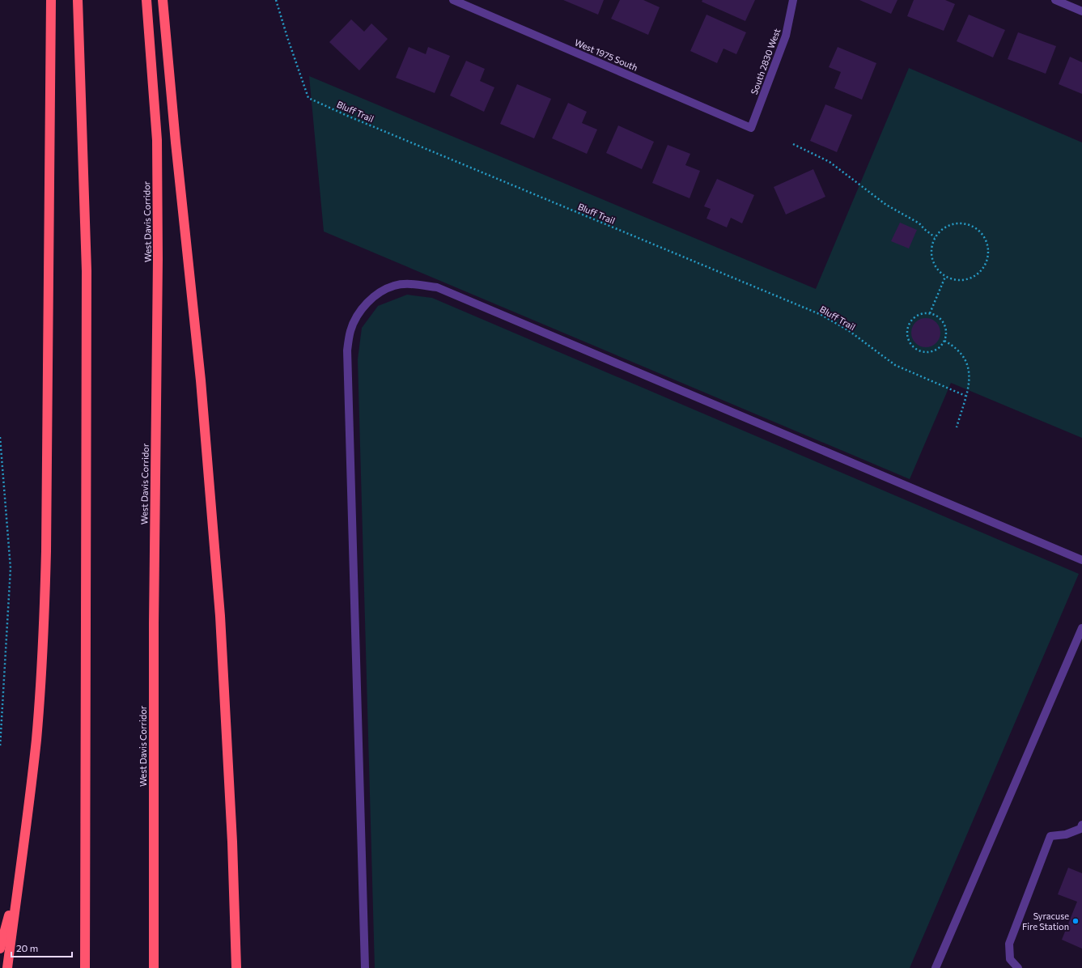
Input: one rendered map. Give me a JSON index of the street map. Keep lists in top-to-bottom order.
{
  "streets": {
    "highway": ["West Davis Corridor"],
    "street": ["West 1975 South", "South 2830 West"],
    "path": ["Bluff Trail"]
  },
  "crossings": [
    ["West 1975 South", "South 2830 West"]
  ],
  "places": ["Syracuse Fire Station"],
  "scale_bar": "20 m"
}
